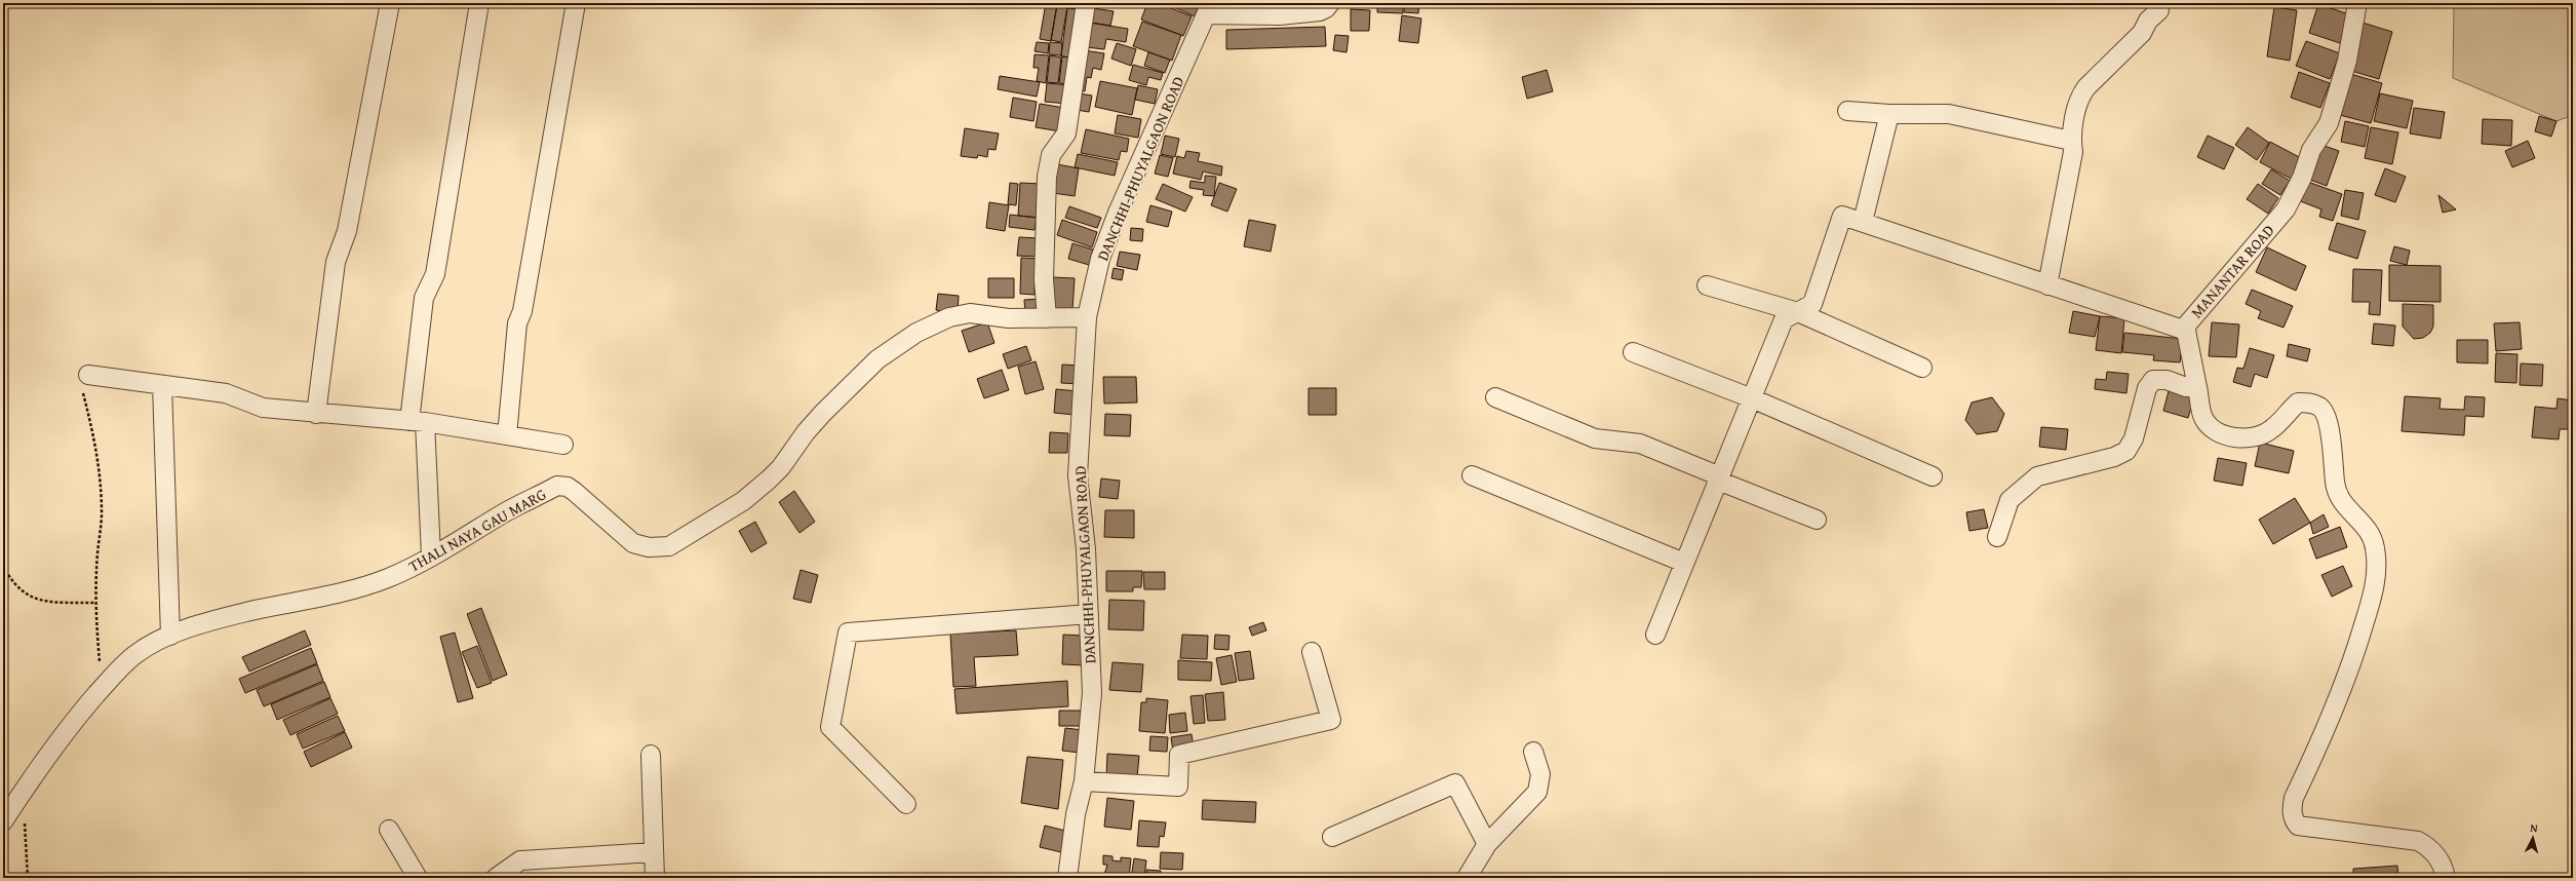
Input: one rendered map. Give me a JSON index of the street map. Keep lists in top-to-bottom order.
{
  "streets": {
    "street": ["DANCHHI-PHUYALGAON ROAD", "MANANTAR ROAD", "THALI NAYA GAU MARG"]
  },
  "crossings": [
    ["DANCHHI-PHUYALGAON ROAD", "THALI NAYA GAU MARG"]
  ],
  "north": "top"
}
